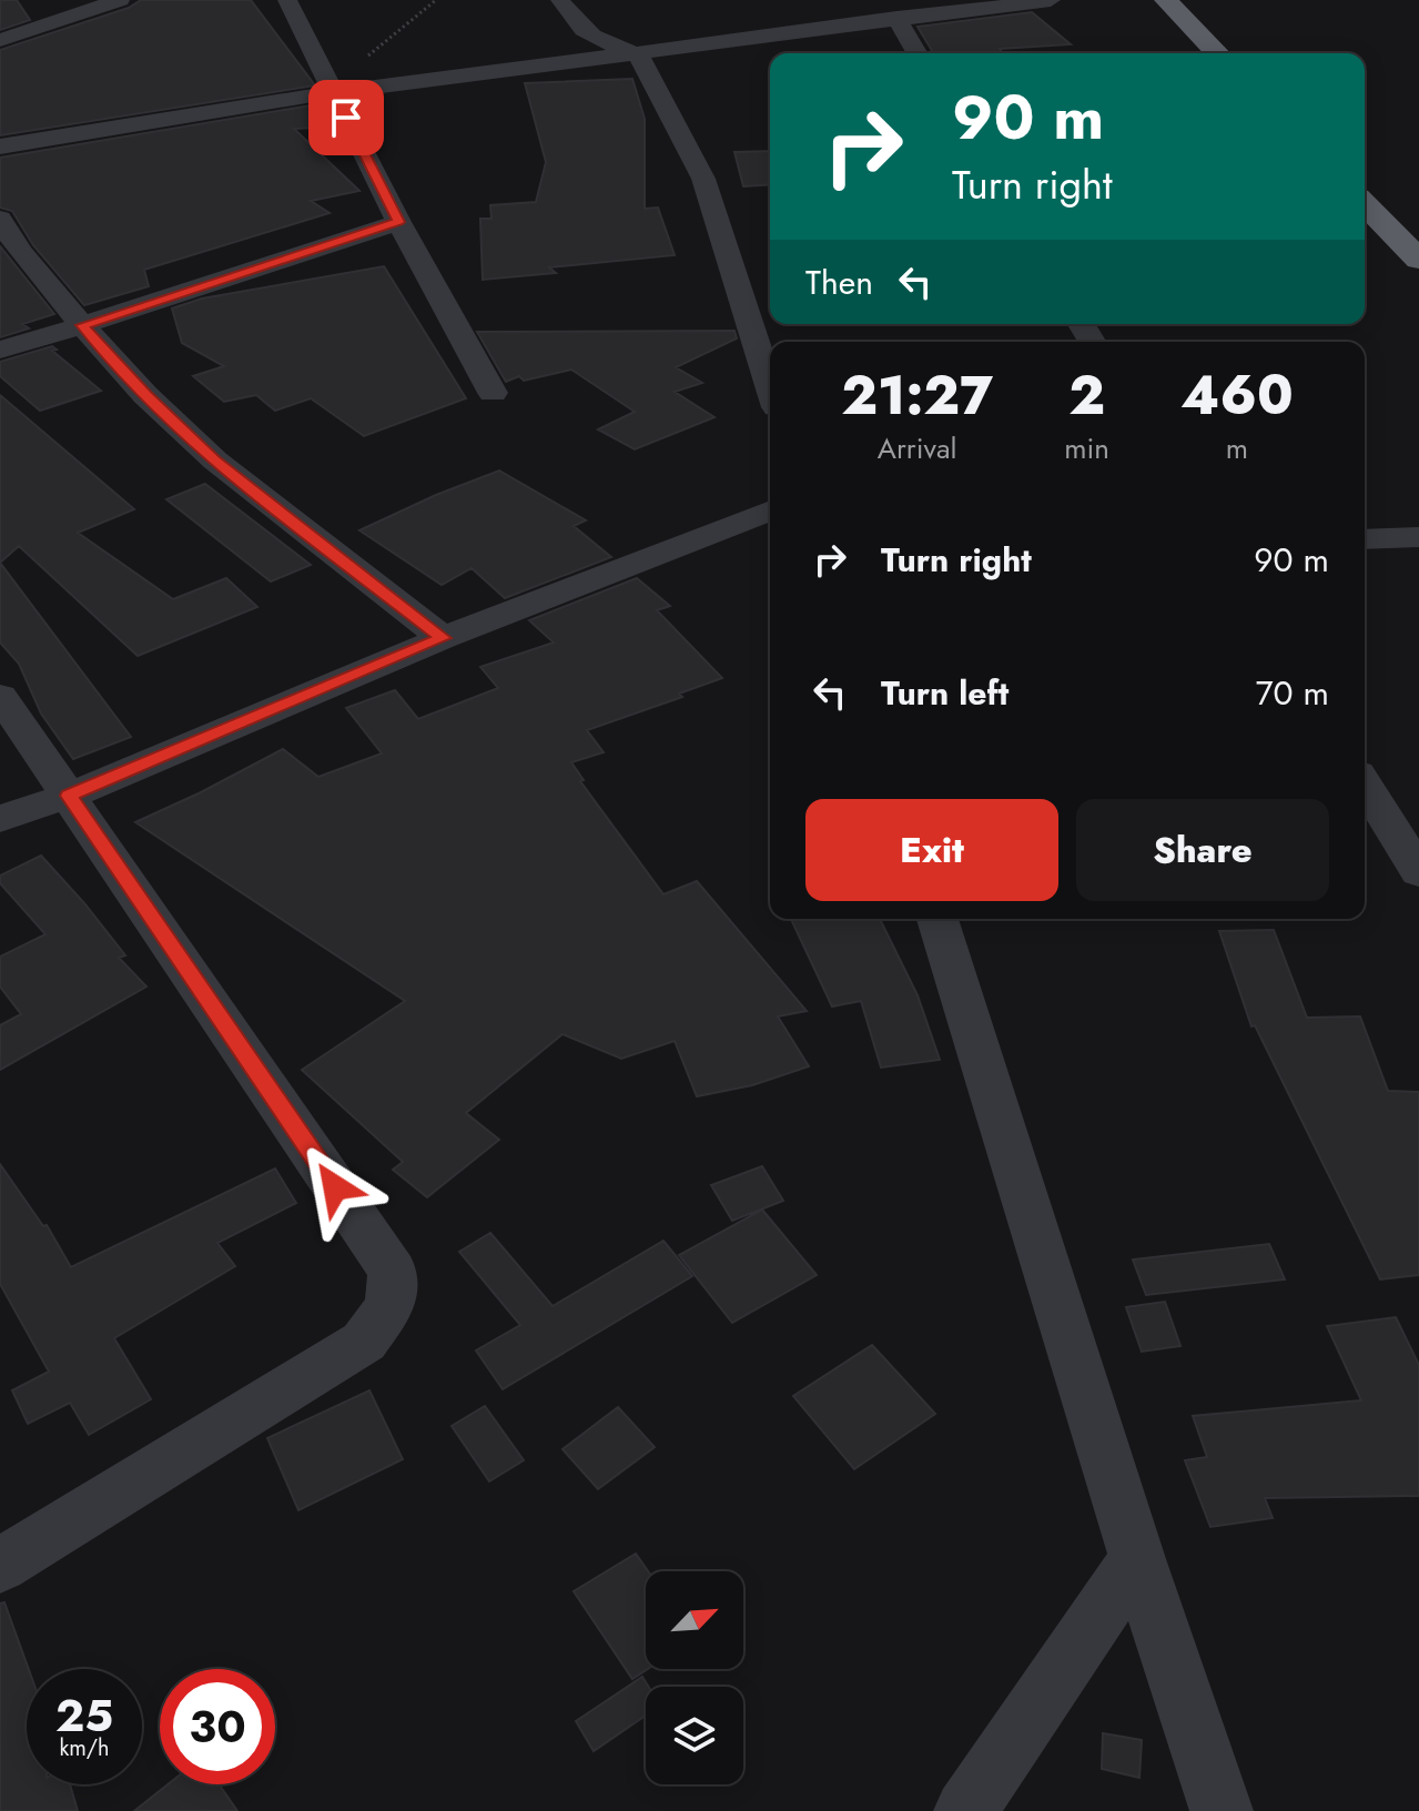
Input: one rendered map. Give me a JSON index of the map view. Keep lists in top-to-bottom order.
{
  "north": "top right",
  "page": {
    "turn": ["90 m", "Turn right"],
    "then": "Then",
    "eta": [
      "21:27",
      "Arrival",
      "2",
      "min",
      "460",
      "m"
    ],
    "list": [
      {
        "name": "Turn right",
        "value": "90 m"
      },
      {
        "name": "Turn left",
        "value": "70 m"
      }
    ],
    "buttons": ["Exit", "Share"],
    "speed": "25 km/h",
    "limit": "30"
  }
}
